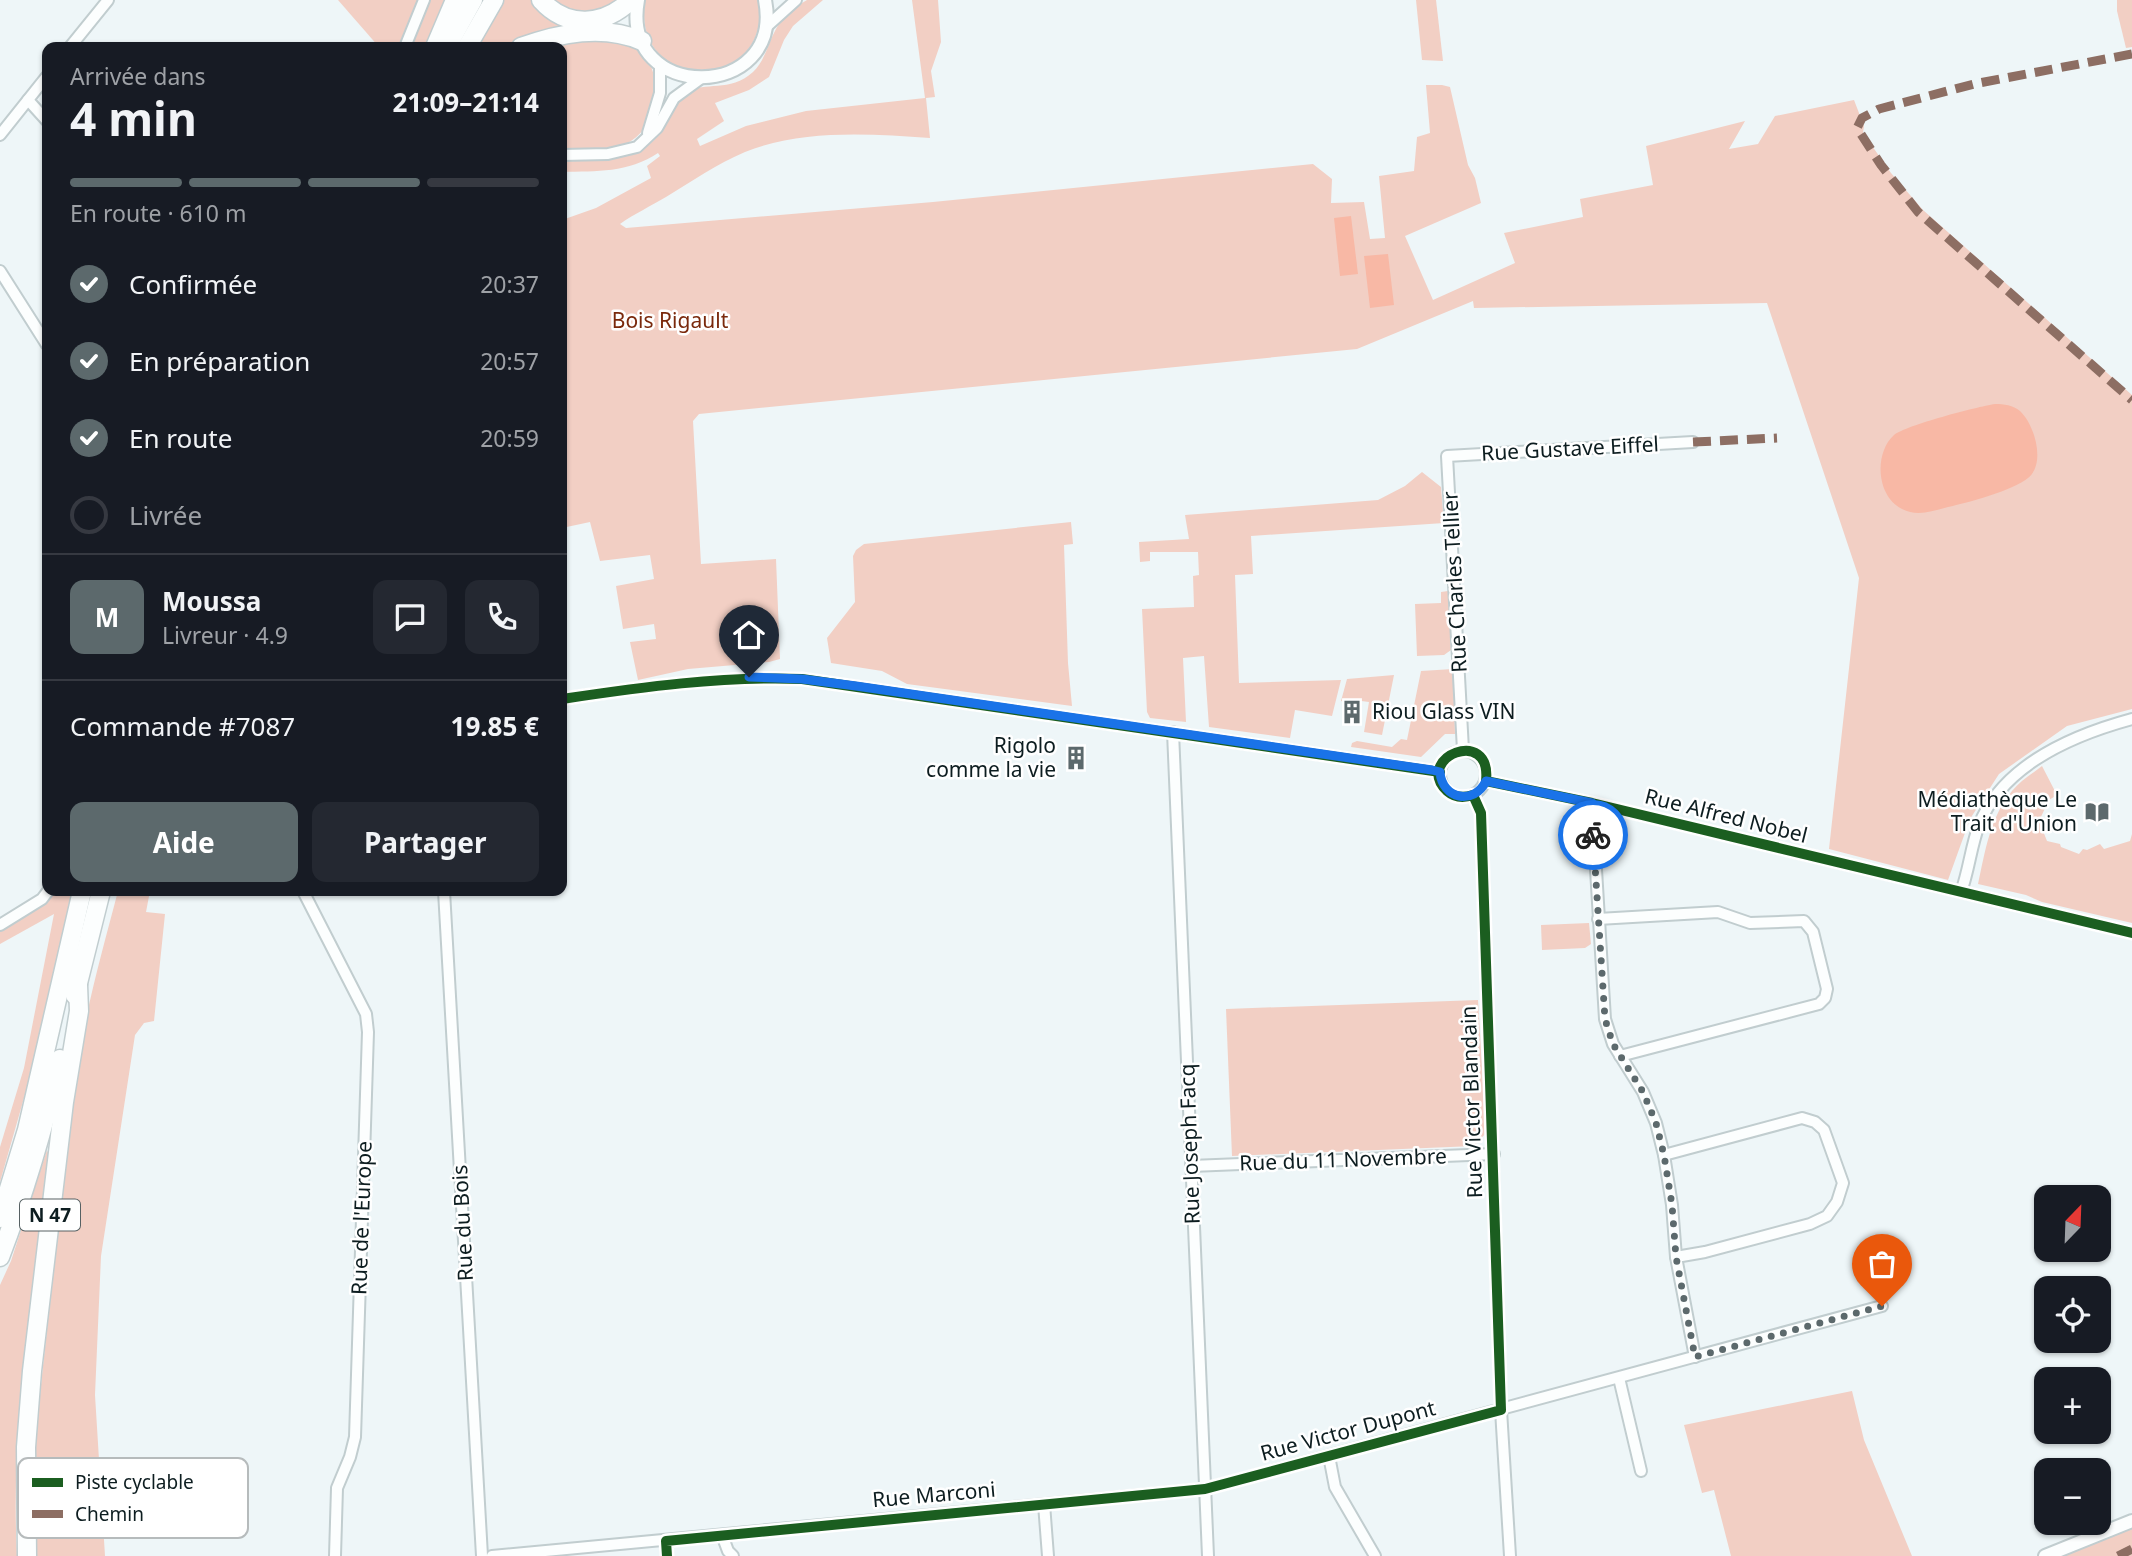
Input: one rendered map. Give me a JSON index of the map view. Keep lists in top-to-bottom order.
{
  "streets": {
    "highway": ["N 47"],
    "street": [
      "Rue Gustave Eiffel",
      "Rue Charles Tellier",
      "Rue Alfred Nobel",
      "Rue Victor Blandain",
      "Rue Joseph Facq",
      "Rue du 11 Novembre",
      "Rue de l'Europe",
      "Rue du Bois",
      "Rue Victor Dupont",
      "Rue Marconi"
    ]
  },
  "crossings": [
    ["Rue Gustave Eiffel", "Rue Charles Tellier"],
    ["Rue Charles Tellier", "Rue Alfred Nobel"],
    ["Rue Charles Tellier", "Rue Victor Blandain"],
    ["Rue Alfred Nobel", "Rue Victor Blandain"],
    ["Rue Victor Blandain", "Rue du 11 Novembre"],
    ["Rue Victor Blandain", "Rue Victor Dupont"],
    ["Rue Joseph Facq", "Rue du 11 Novembre"],
    ["Rue Joseph Facq", "Rue Victor Dupont"],
    ["Rue Joseph Facq", "Rue Marconi"],
    ["Rue Victor Dupont", "Rue Marconi"]
  ],
  "parks": ["Bois Rigault"],
  "places": {
    "building": ["Riou Glass VIN", "Rigolo comme la vie"],
    "library": ["Médiathèque Le Trait d'Union"]
  },
  "legend": ["Piste cyclable", "Chemin"],
  "north": "top right",
  "page": {
    "heading": ["4 min", "Arrivée dans", "21:09–21:14"],
    "panel": [
      "Moussa",
      "Livreur · 4.9",
      "Commande #7087",
      "19.85 €"
    ],
    "bar": "En route · 610 m",
    "list": [
      ["Confirmée", "20:37"],
      ["En préparation", "20:57"],
      ["En route", "20:59"],
      "Livrée"
    ],
    "round": "M",
    "buttons": ["Aide", "Partager"],
    "map_buttons": ["+", "−"]
  }
}
